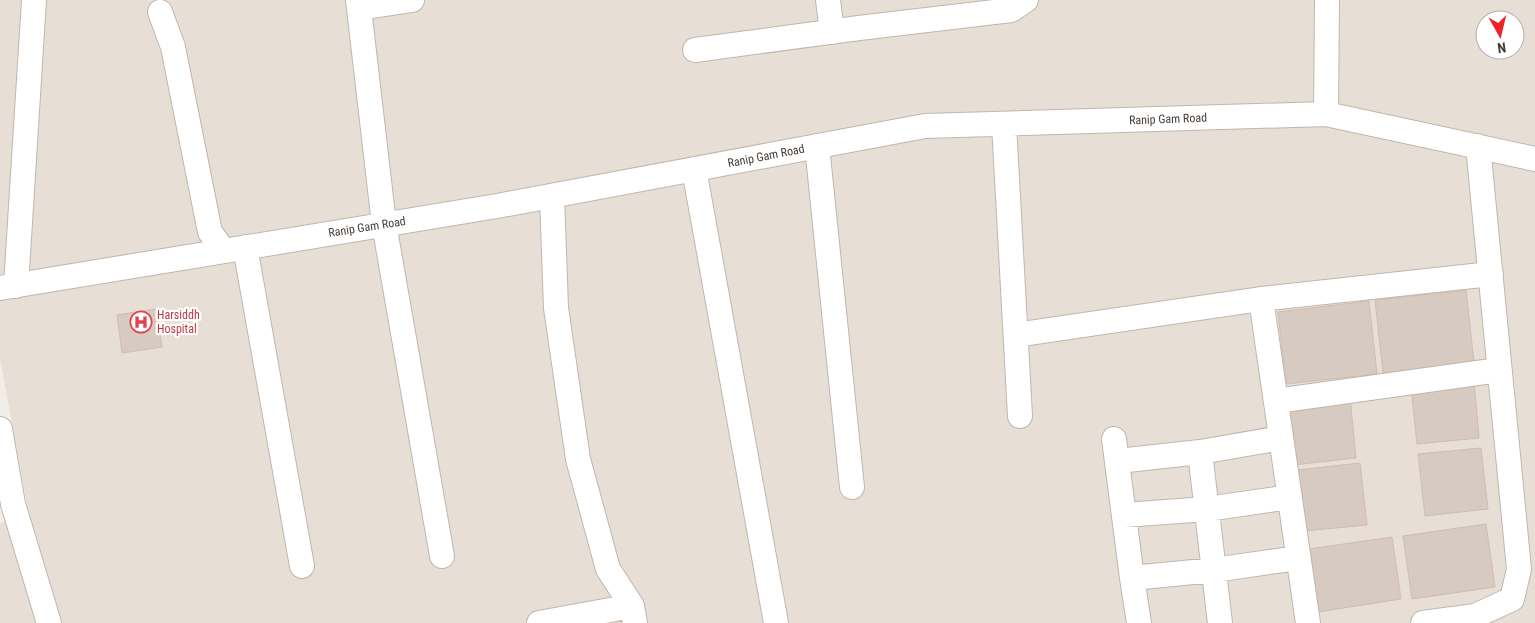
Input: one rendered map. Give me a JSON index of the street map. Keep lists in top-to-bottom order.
{
  "streets": {
    "street": ["Ranip Gam Road"]
  },
  "places": {
    "hospital": ["Harsiddh Hospital"]
  },
  "north": "bottom"
}
